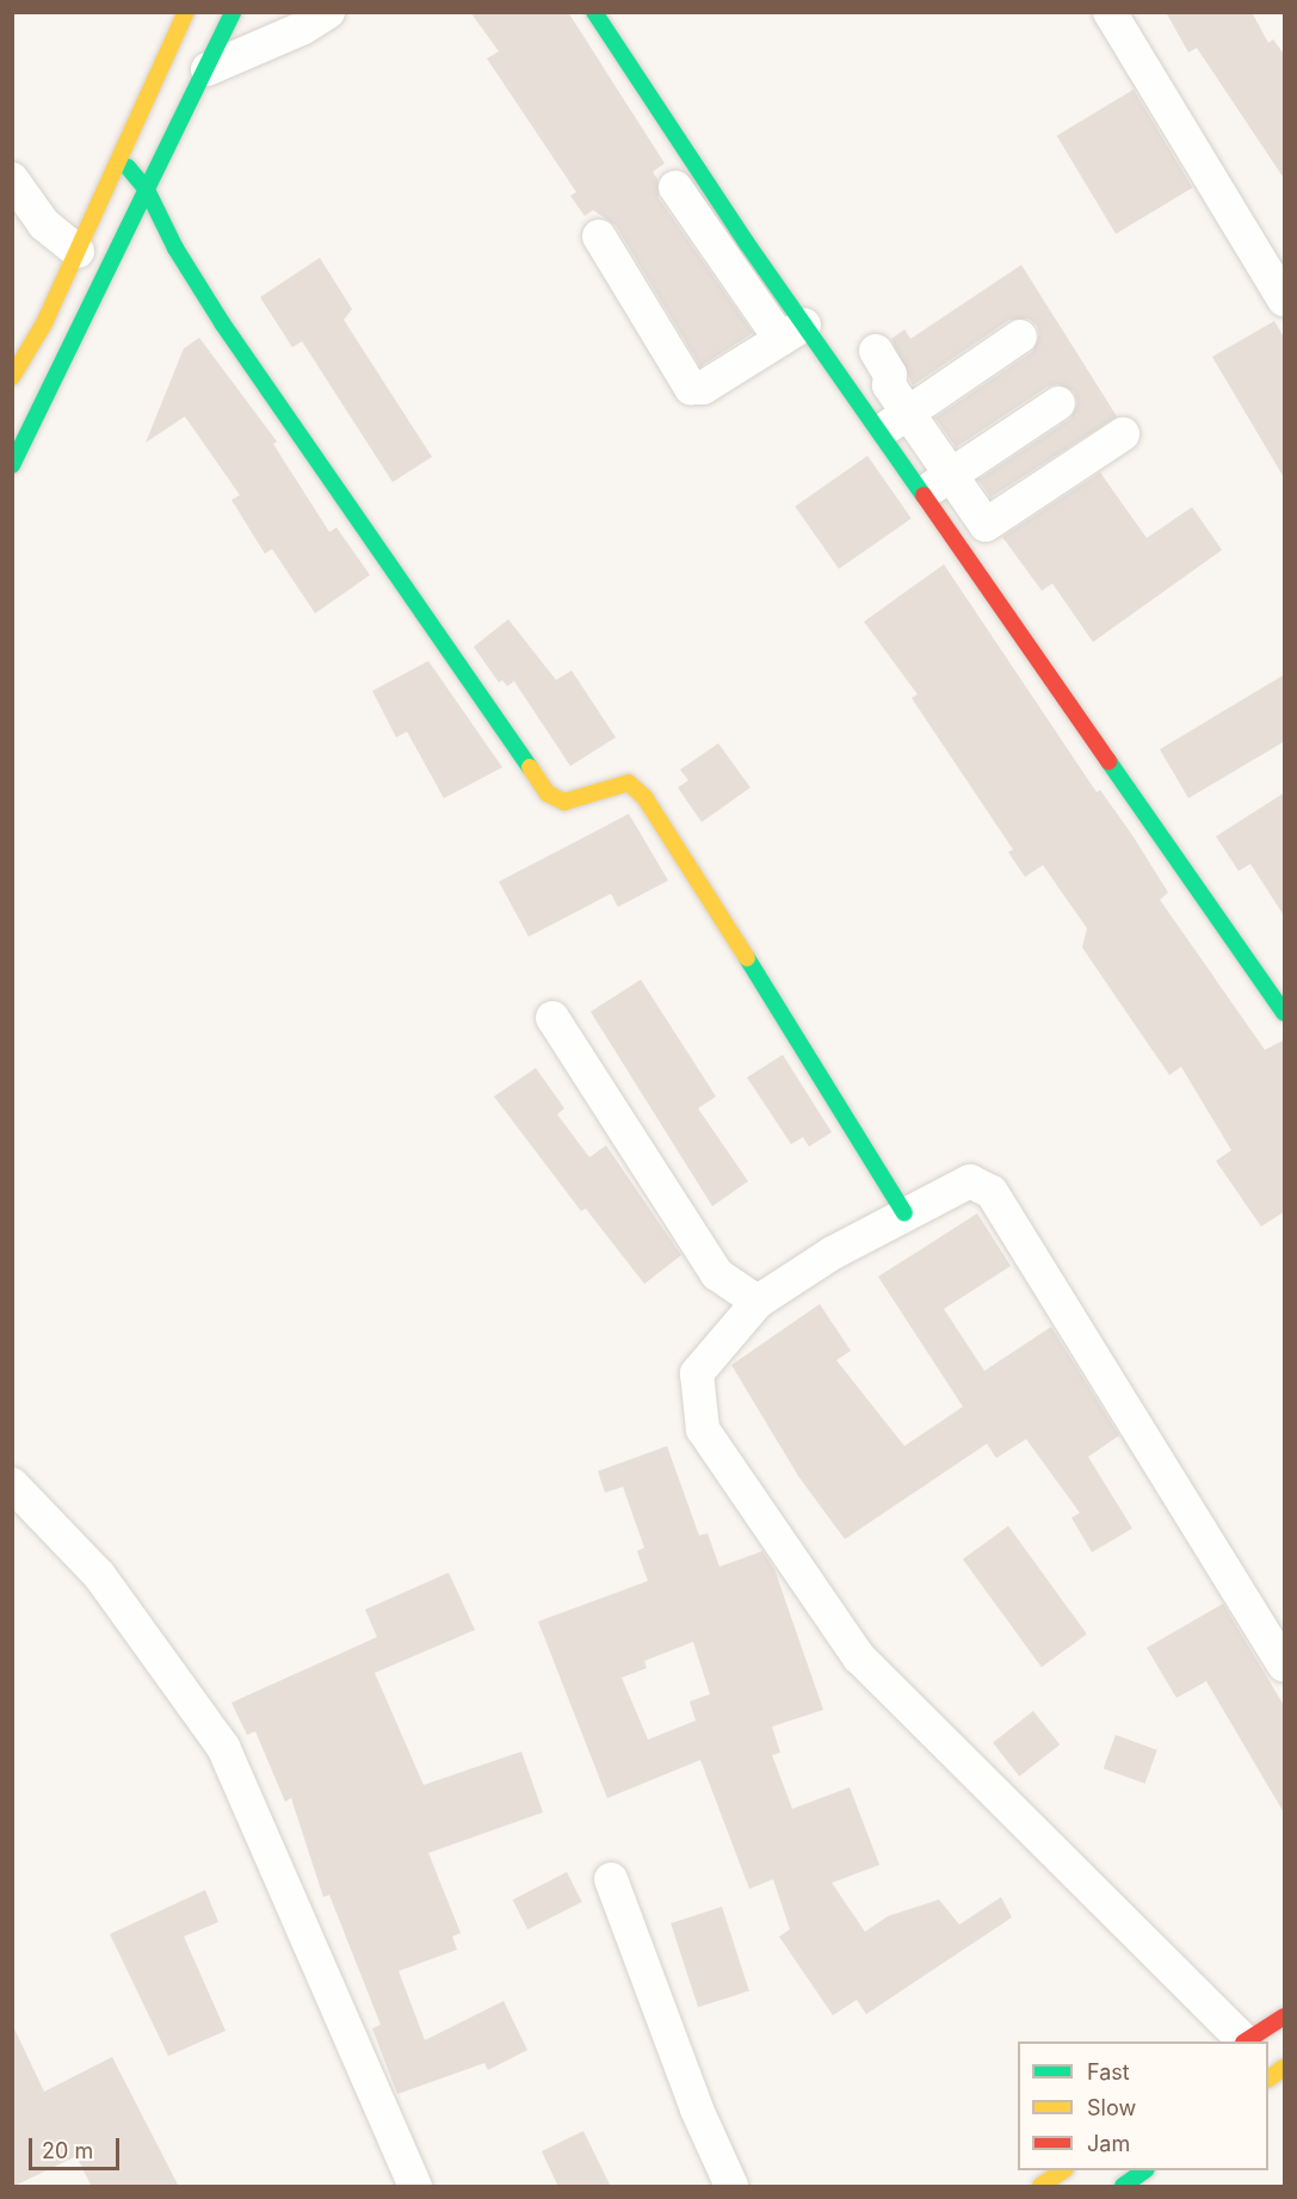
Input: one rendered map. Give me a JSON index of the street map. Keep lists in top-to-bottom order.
{
  "legend": ["Fast", "Slow", "Jam"],
  "scale_bar": "20 m"
}
